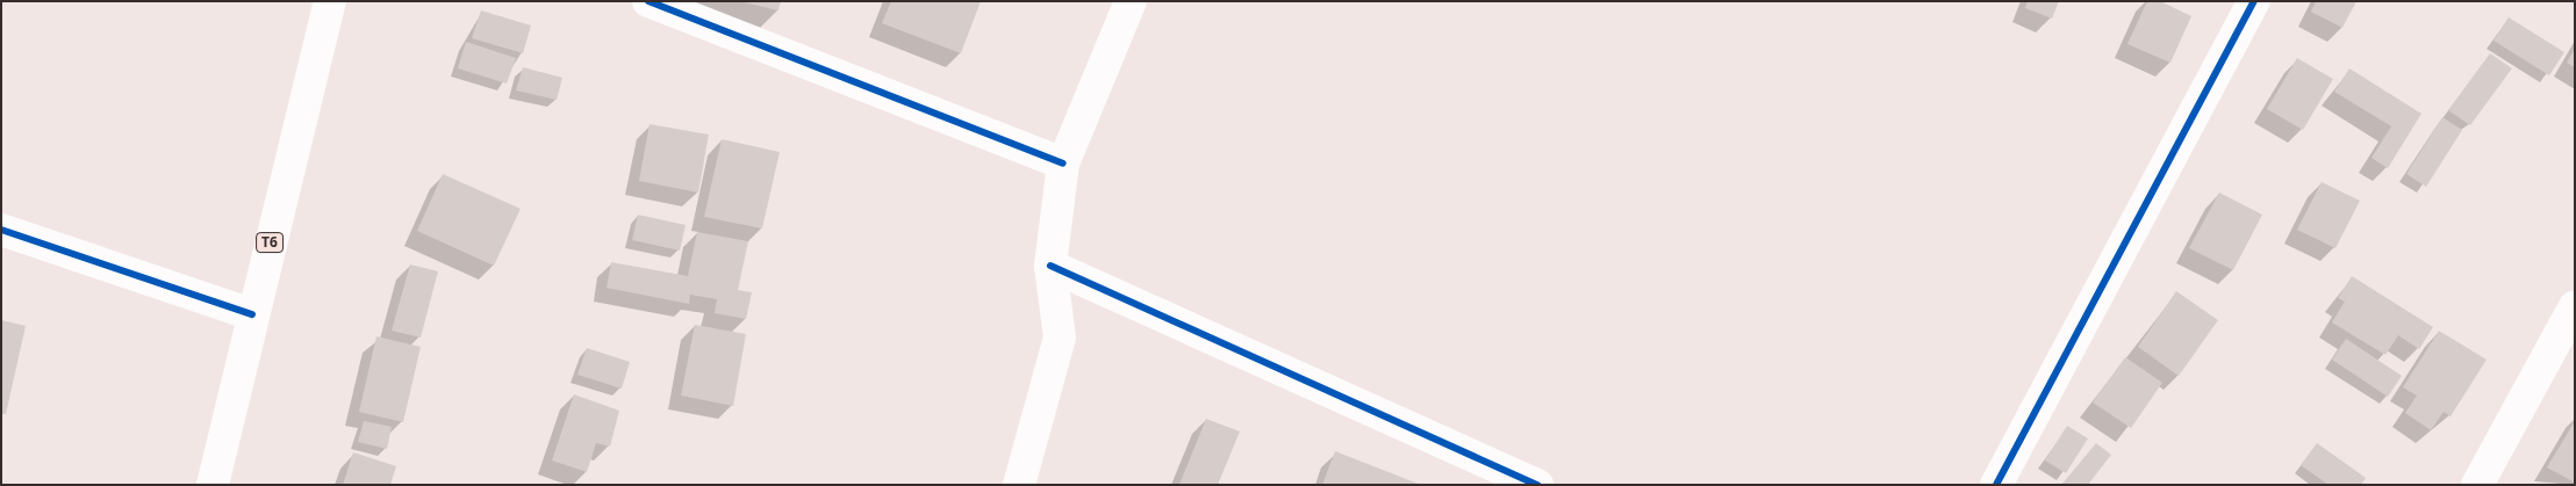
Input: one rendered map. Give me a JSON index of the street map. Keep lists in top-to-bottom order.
{
  "streets": {
    "main road": ["T6"]
  }
}
